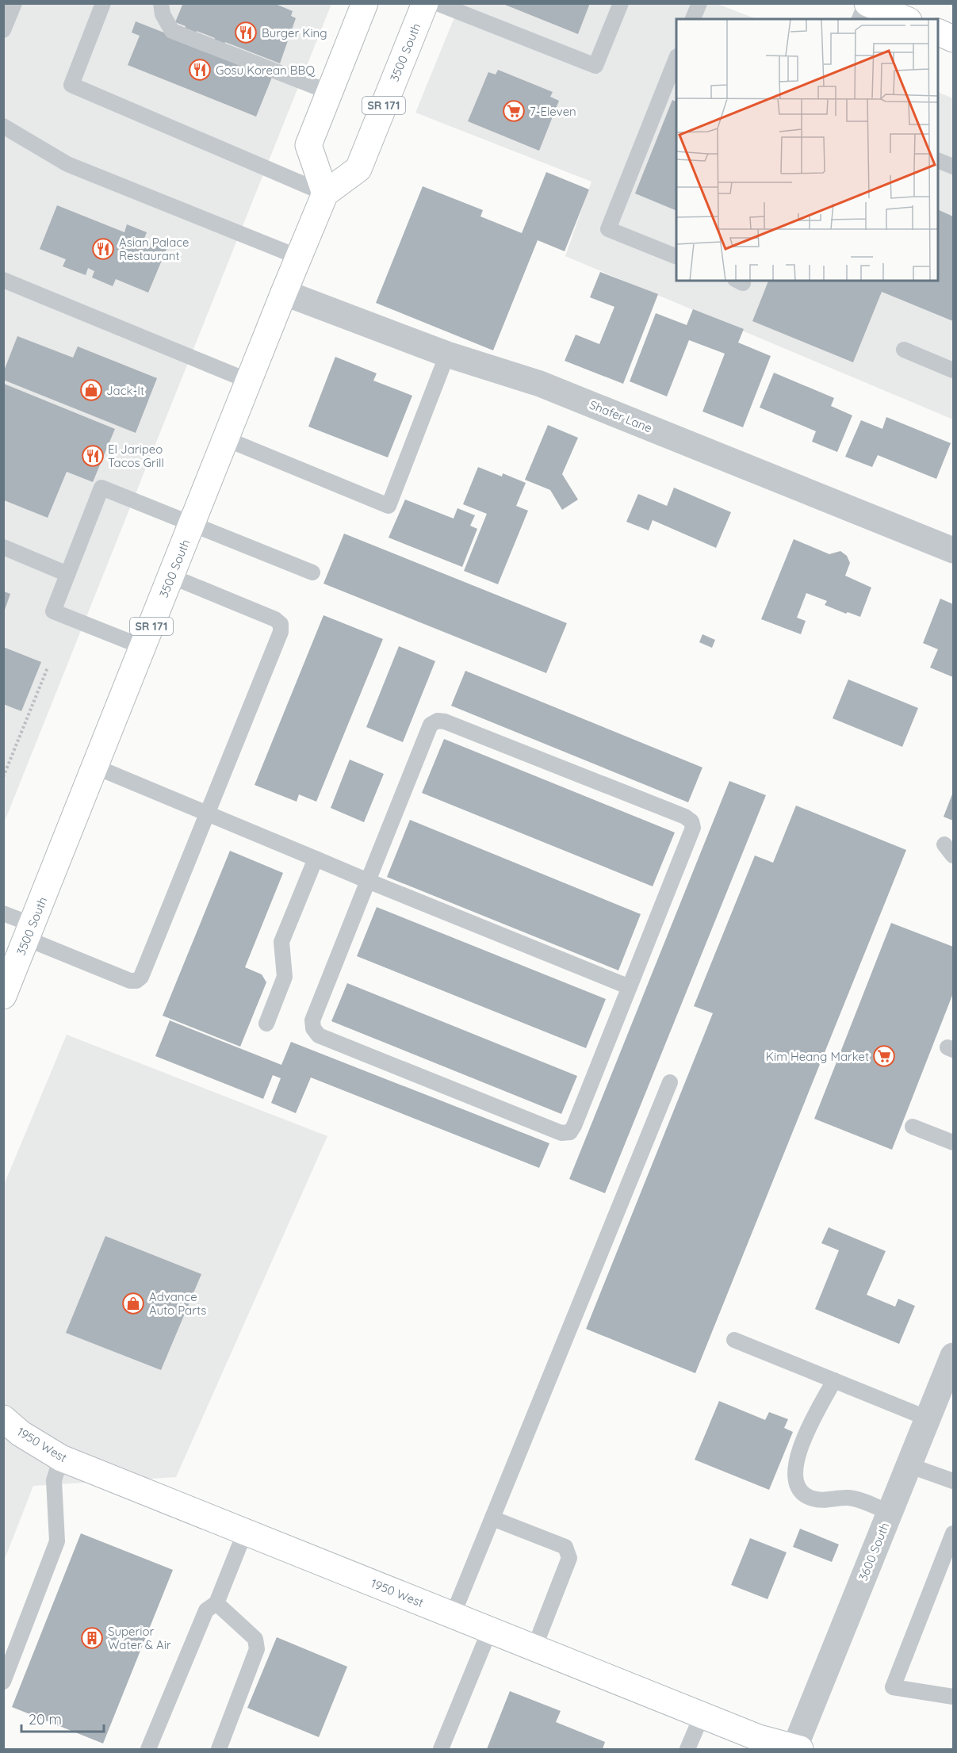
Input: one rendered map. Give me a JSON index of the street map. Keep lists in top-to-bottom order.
{
  "streets": {
    "main road": ["3500 South", "SR 171", "1950 West"],
    "street": ["Shafer Lane", "3600 South"]
  },
  "crossings": [
    ["3500 South", "Shafer Lane"],
    ["1950 West", "3600 South"]
  ],
  "places": {
    "restaurant": [
      "Burger King",
      "Gosu Korean BBQ",
      "Asian Palace Restaurant",
      "El Jaripeo Tacos Grill"
    ],
    "supermarket": ["7-Eleven", "Kim Heang Market"],
    "shop": ["Jack-It", "Advance Auto Parts"],
    "building": ["Superior Water & Air"]
  },
  "scale_bar": "20 m"
}
